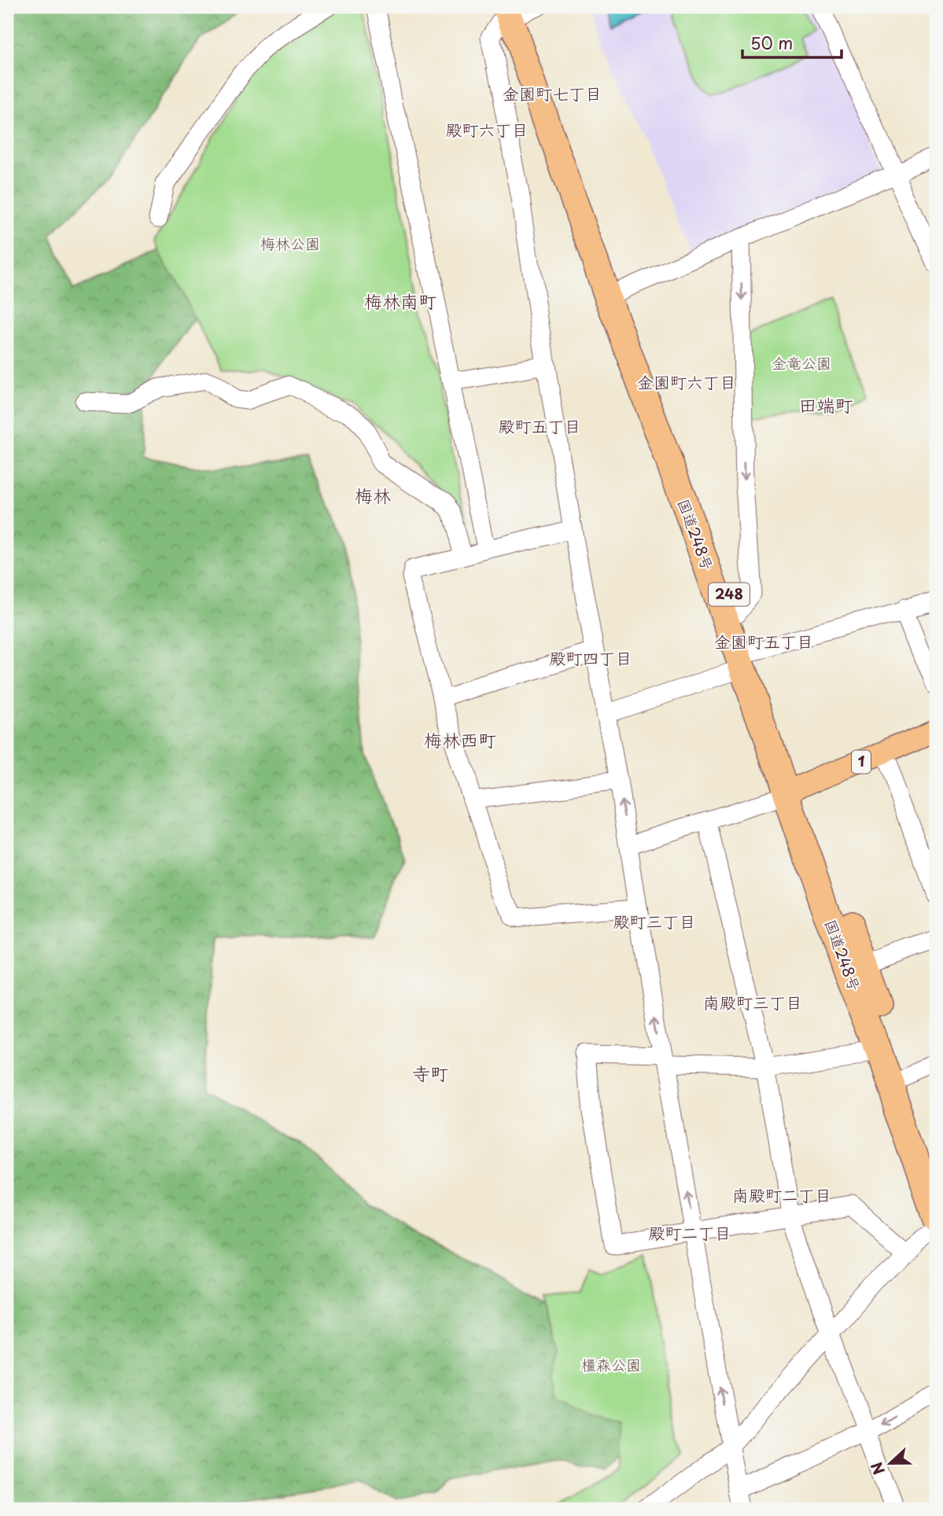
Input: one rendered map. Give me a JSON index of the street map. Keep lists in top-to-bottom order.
{
  "streets": {
    "highway": ["国道248号", "248"],
    "main road": ["1"]
  },
  "crossings": [
    ["国道248号", "1"]
  ],
  "districts": [
    "金園町七丁目",
    "殿町六丁目",
    "梅林南町",
    "金園町六丁目",
    "田端町",
    "殿町五丁目",
    "梅林",
    "金園町五丁目",
    "殿町四丁目",
    "梅林西町",
    "殿町三丁目",
    "南殿町三丁目",
    "寺町",
    "南殿町二丁目",
    "殿町二丁目"
  ],
  "parks": ["梅林公園", "金竜公園", "橿森公園"],
  "scale_bar": "50 m",
  "north": "left"
}
